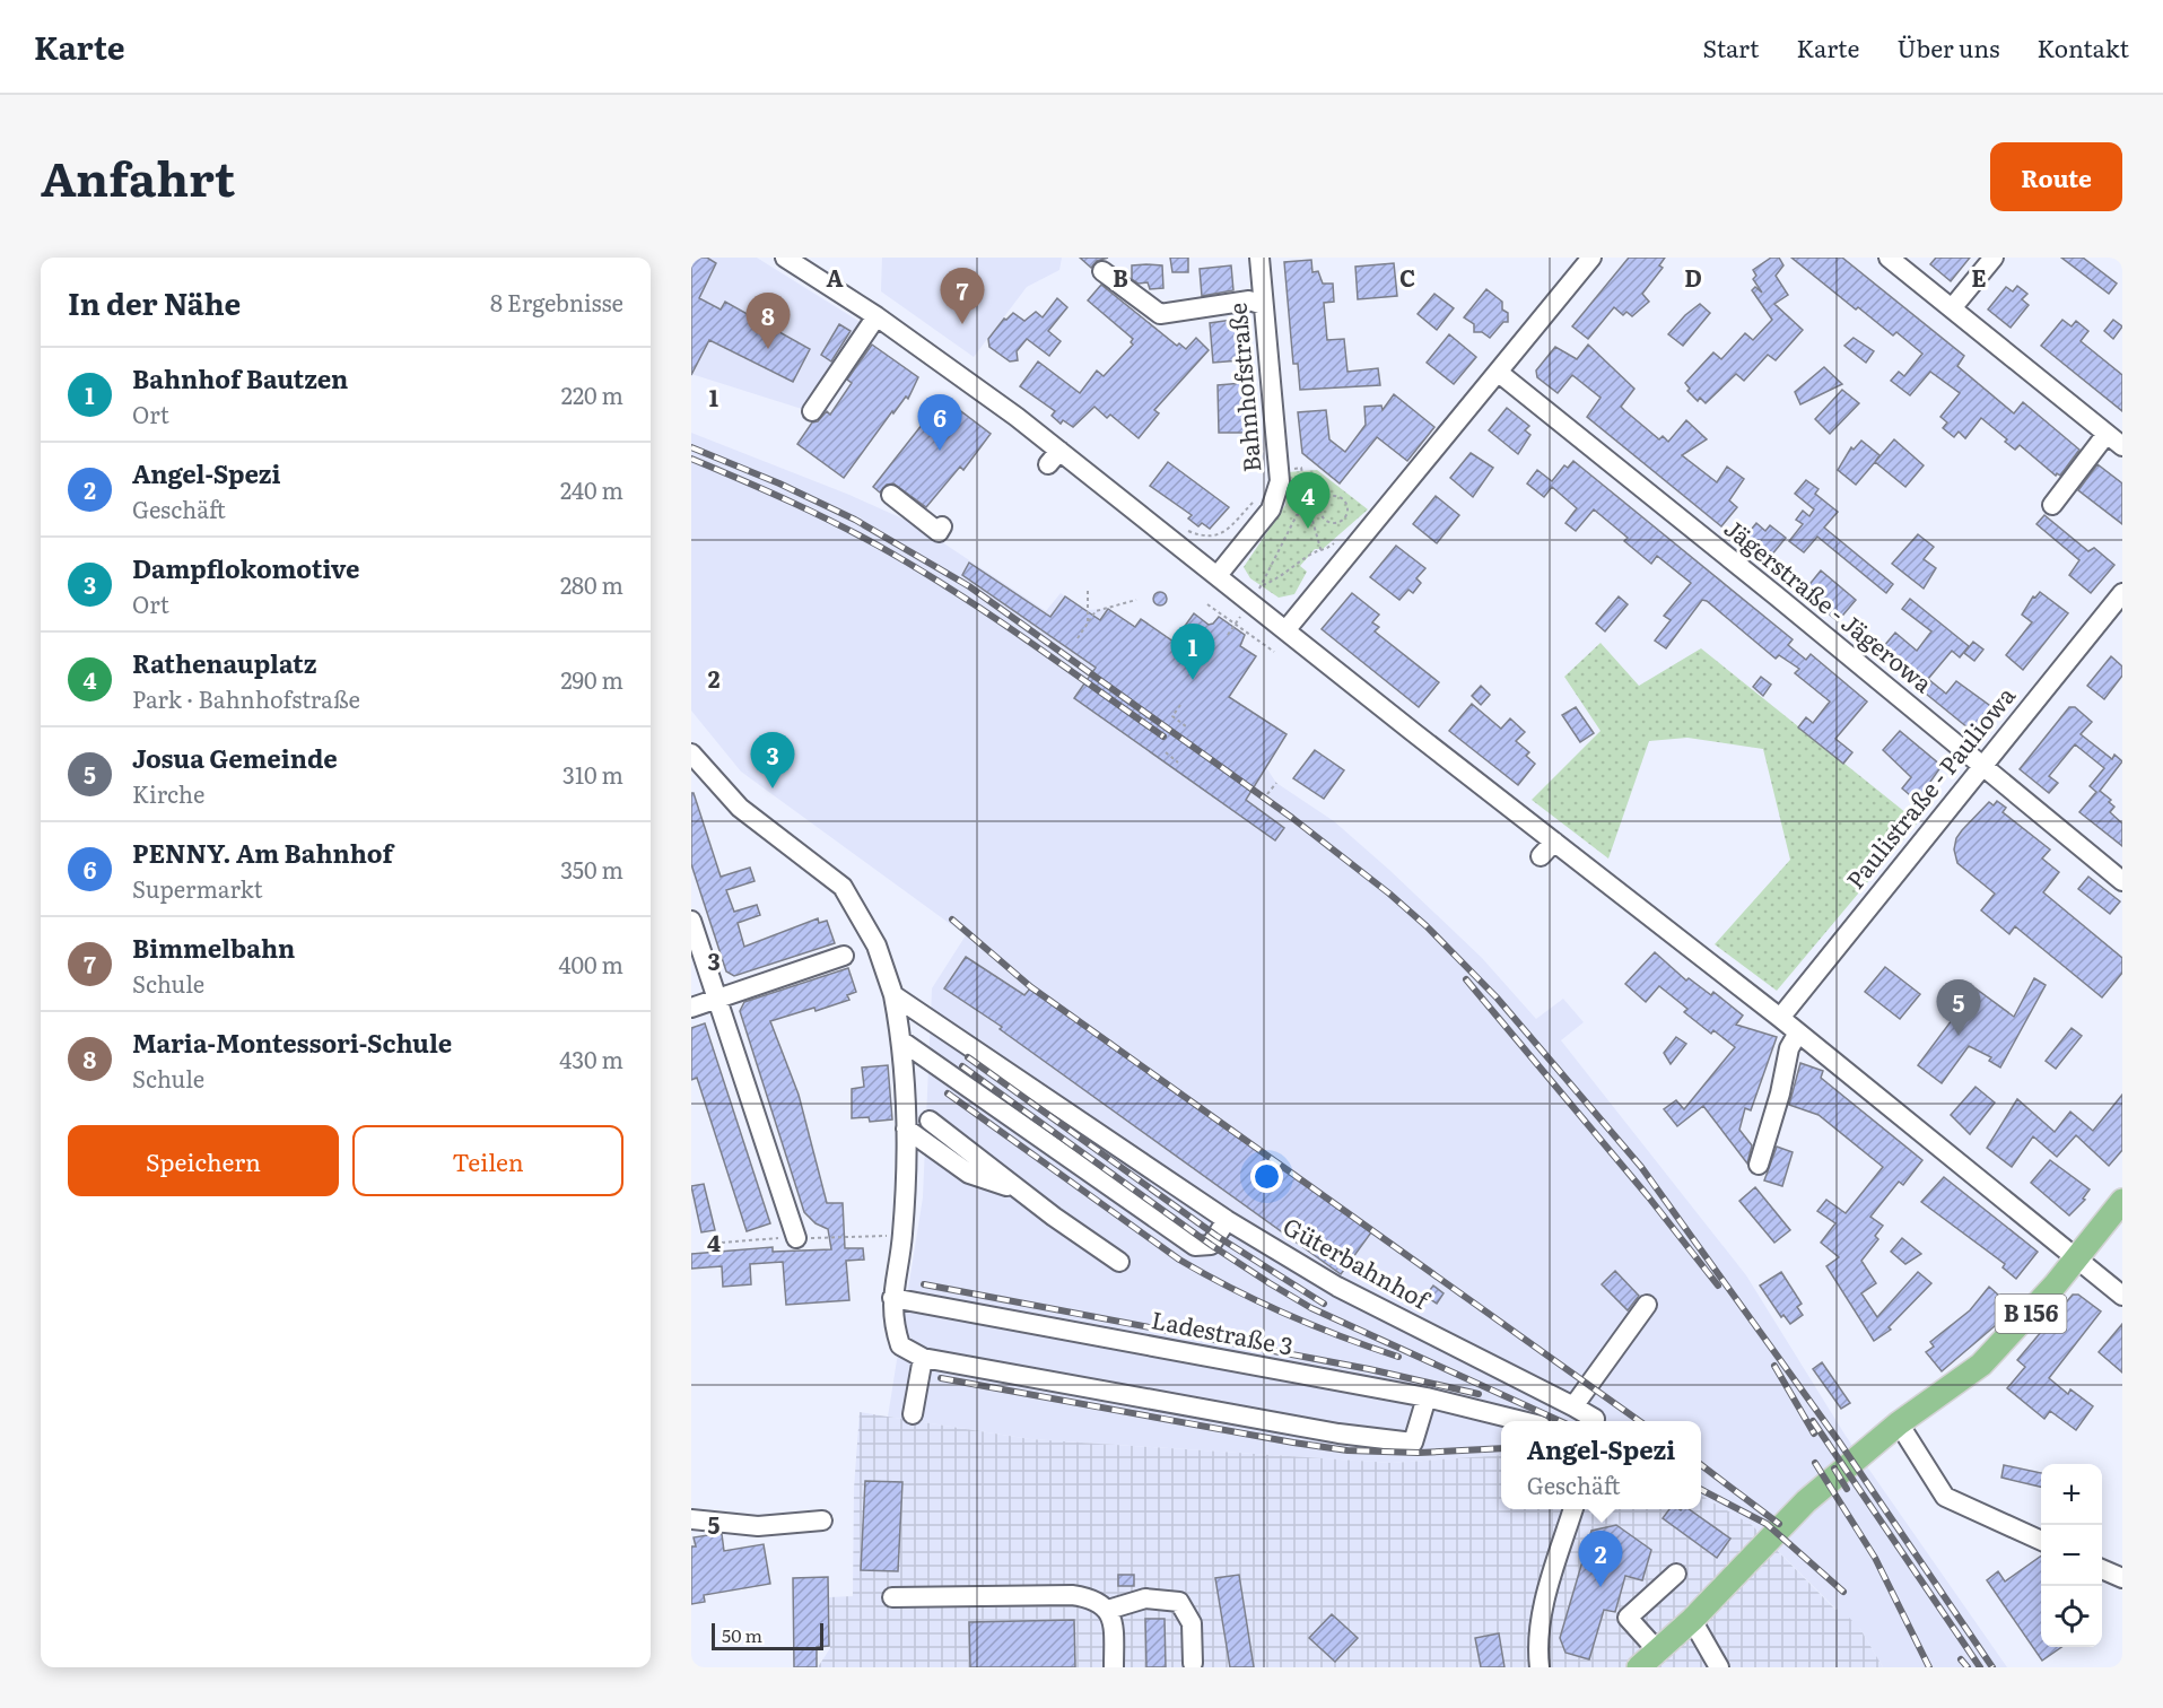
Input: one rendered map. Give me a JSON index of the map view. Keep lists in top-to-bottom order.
{
  "streets": {
    "main road": ["B 156"],
    "street": [
      "Bahnhofstraße",
      "Jägerstraße - Jägerowa",
      "Paulistraße - Pauliowa",
      "Güterbahnhof",
      "Ladestraße 3"
    ]
  },
  "crossings": [
    ["Jägerstraße - Jägerowa", "Paulistraße - Pauliowa"]
  ],
  "scale_bar": "50 m",
  "page": {
    "header": "Karte",
    "nav": [
      "Start",
      "Karte",
      "Über uns",
      "Kontakt"
    ],
    "title": "Anfahrt",
    "buttons": [
      "Route",
      ["Speichern", "Teilen"]
    ],
    "heading": ["In der Nähe", "8 Ergebnisse"],
    "pins": [
      "7",
      "8",
      "6",
      "4",
      "1",
      "3",
      "5",
      "2"
    ],
    "list": [
      {
        "mark": "1",
        "name": "Bahnhof Bautzen",
        "note": "Ort",
        "value": "220 m"
      },
      {
        "mark": "2",
        "name": "Angel-Spezi",
        "note": "Geschäft",
        "value": "240 m"
      },
      {
        "mark": "3",
        "name": "Dampflokomotive",
        "note": "Ort",
        "value": "280 m"
      },
      {
        "mark": "4",
        "name": "Rathenauplatz",
        "note": "Park · Bahnhofstraße",
        "value": "290 m"
      },
      {
        "mark": "5",
        "name": "Josua Gemeinde",
        "note": "Kirche",
        "value": "310 m"
      },
      {
        "mark": "6",
        "name": "PENNY. Am Bahnhof",
        "note": "Supermarkt",
        "value": "350 m"
      },
      {
        "mark": "7",
        "name": "Bimmelbahn",
        "note": "Schule",
        "value": "400 m"
      },
      {
        "mark": "8",
        "name": "Maria-Montessori-Schule",
        "note": "Schule",
        "value": "430 m"
      }
    ],
    "popup": ["Angel-Spezi", "Geschäft"],
    "map_buttons": ["+", "−"],
    "scale": "50 m"
  },
  "grid": {
    "columns": [
      "A",
      "B",
      "C",
      "D",
      "E"
    ],
    "rows": [
      "1",
      "2",
      "3",
      "4",
      "5"
    ]
  }
}
